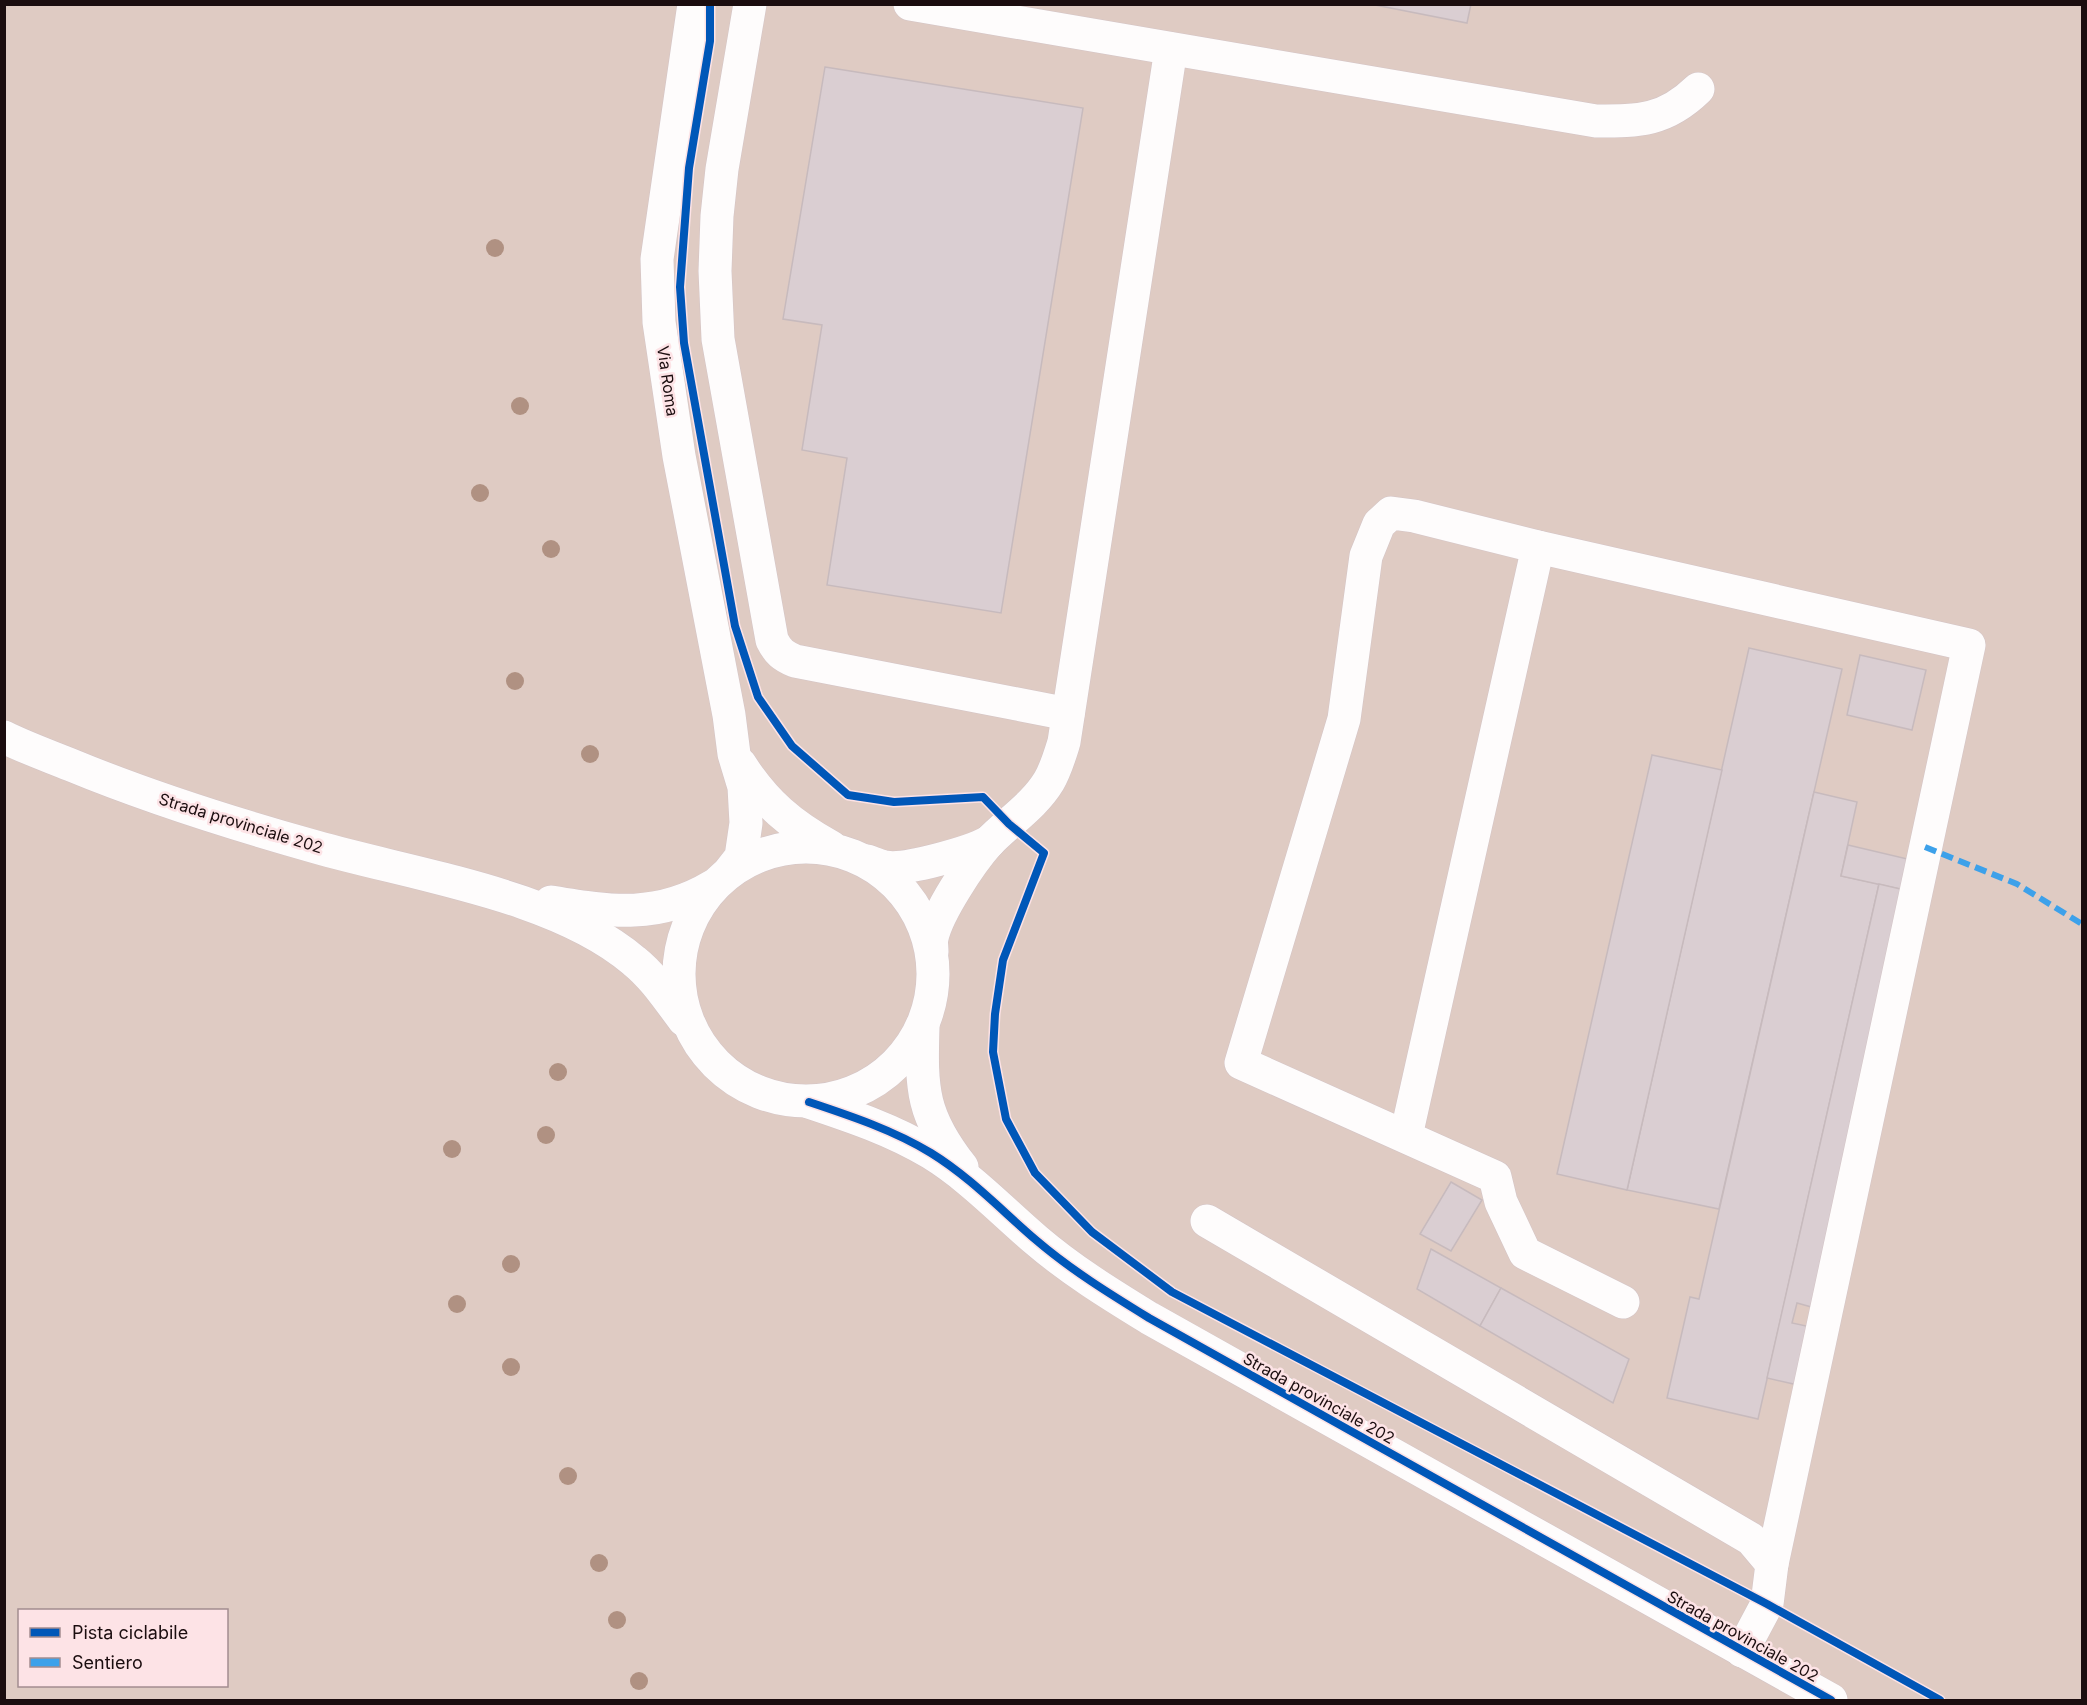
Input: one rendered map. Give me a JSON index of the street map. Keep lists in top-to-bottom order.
{
  "streets": {
    "street": ["Via Roma", "Strada provinciale 202"]
  },
  "crossings": [
    ["Via Roma", "Strada provinciale 202"]
  ],
  "legend": ["Pista ciclabile", "Sentiero"]
}
